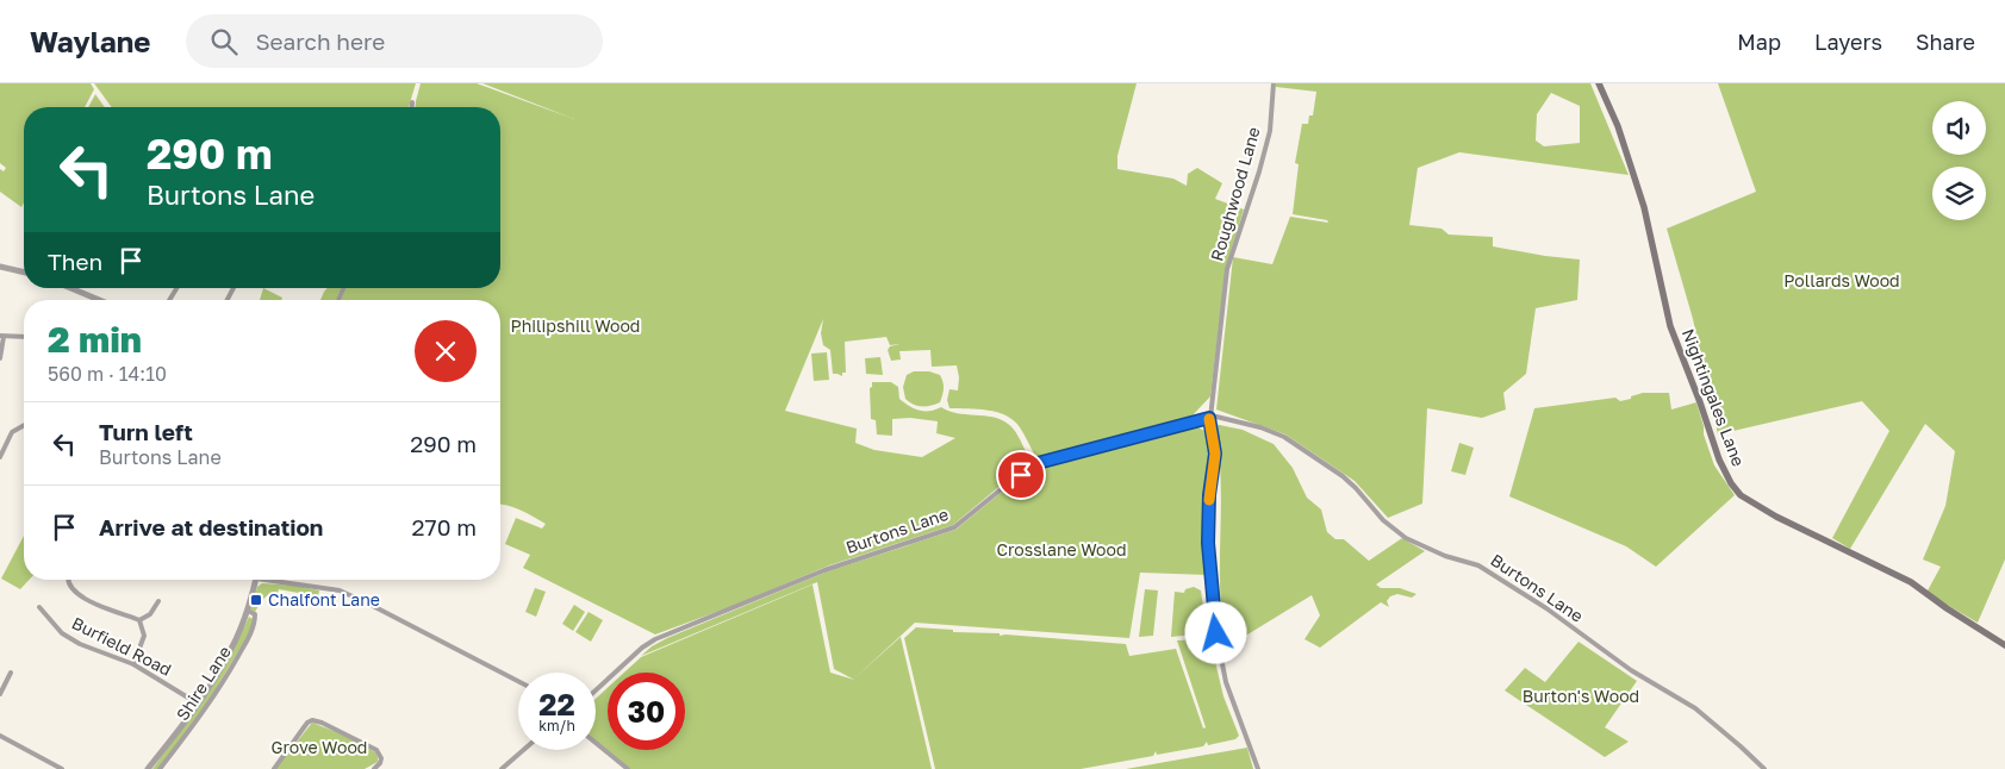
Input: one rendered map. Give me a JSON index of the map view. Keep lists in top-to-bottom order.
{
  "streets": {
    "main road": ["Nightingales Lane"],
    "street": [
      "Roughwood Lane",
      "Burtons Lane",
      "Burfield Road",
      "Shire Lane"
    ]
  },
  "crossings": [
    ["Roughwood Lane", "Burtons Lane"],
    ["Burfield Road", "Shire Lane"]
  ],
  "parks": [
    "Pollards Wood",
    "Philipshill Wood",
    "Crosslane Wood",
    "Burton's Wood",
    "Grove Wood"
  ],
  "places": {
    "transit": ["Chalfont Lane"]
  },
  "page": {
    "header": "Waylane",
    "search": "Search here",
    "nav": ["Map", "Layers", "Share"],
    "turn": ["290 m", "Burtons Lane"],
    "then": "Then",
    "heading": ["2 min", "560 m · 14:10"],
    "list": [
      {
        "name": "Turn left",
        "note": "Burtons Lane",
        "value": "290 m"
      },
      {
        "name": "Arrive at destination",
        "value": "270 m"
      }
    ],
    "speed": "22 km/h",
    "limit": "30"
  }
}
